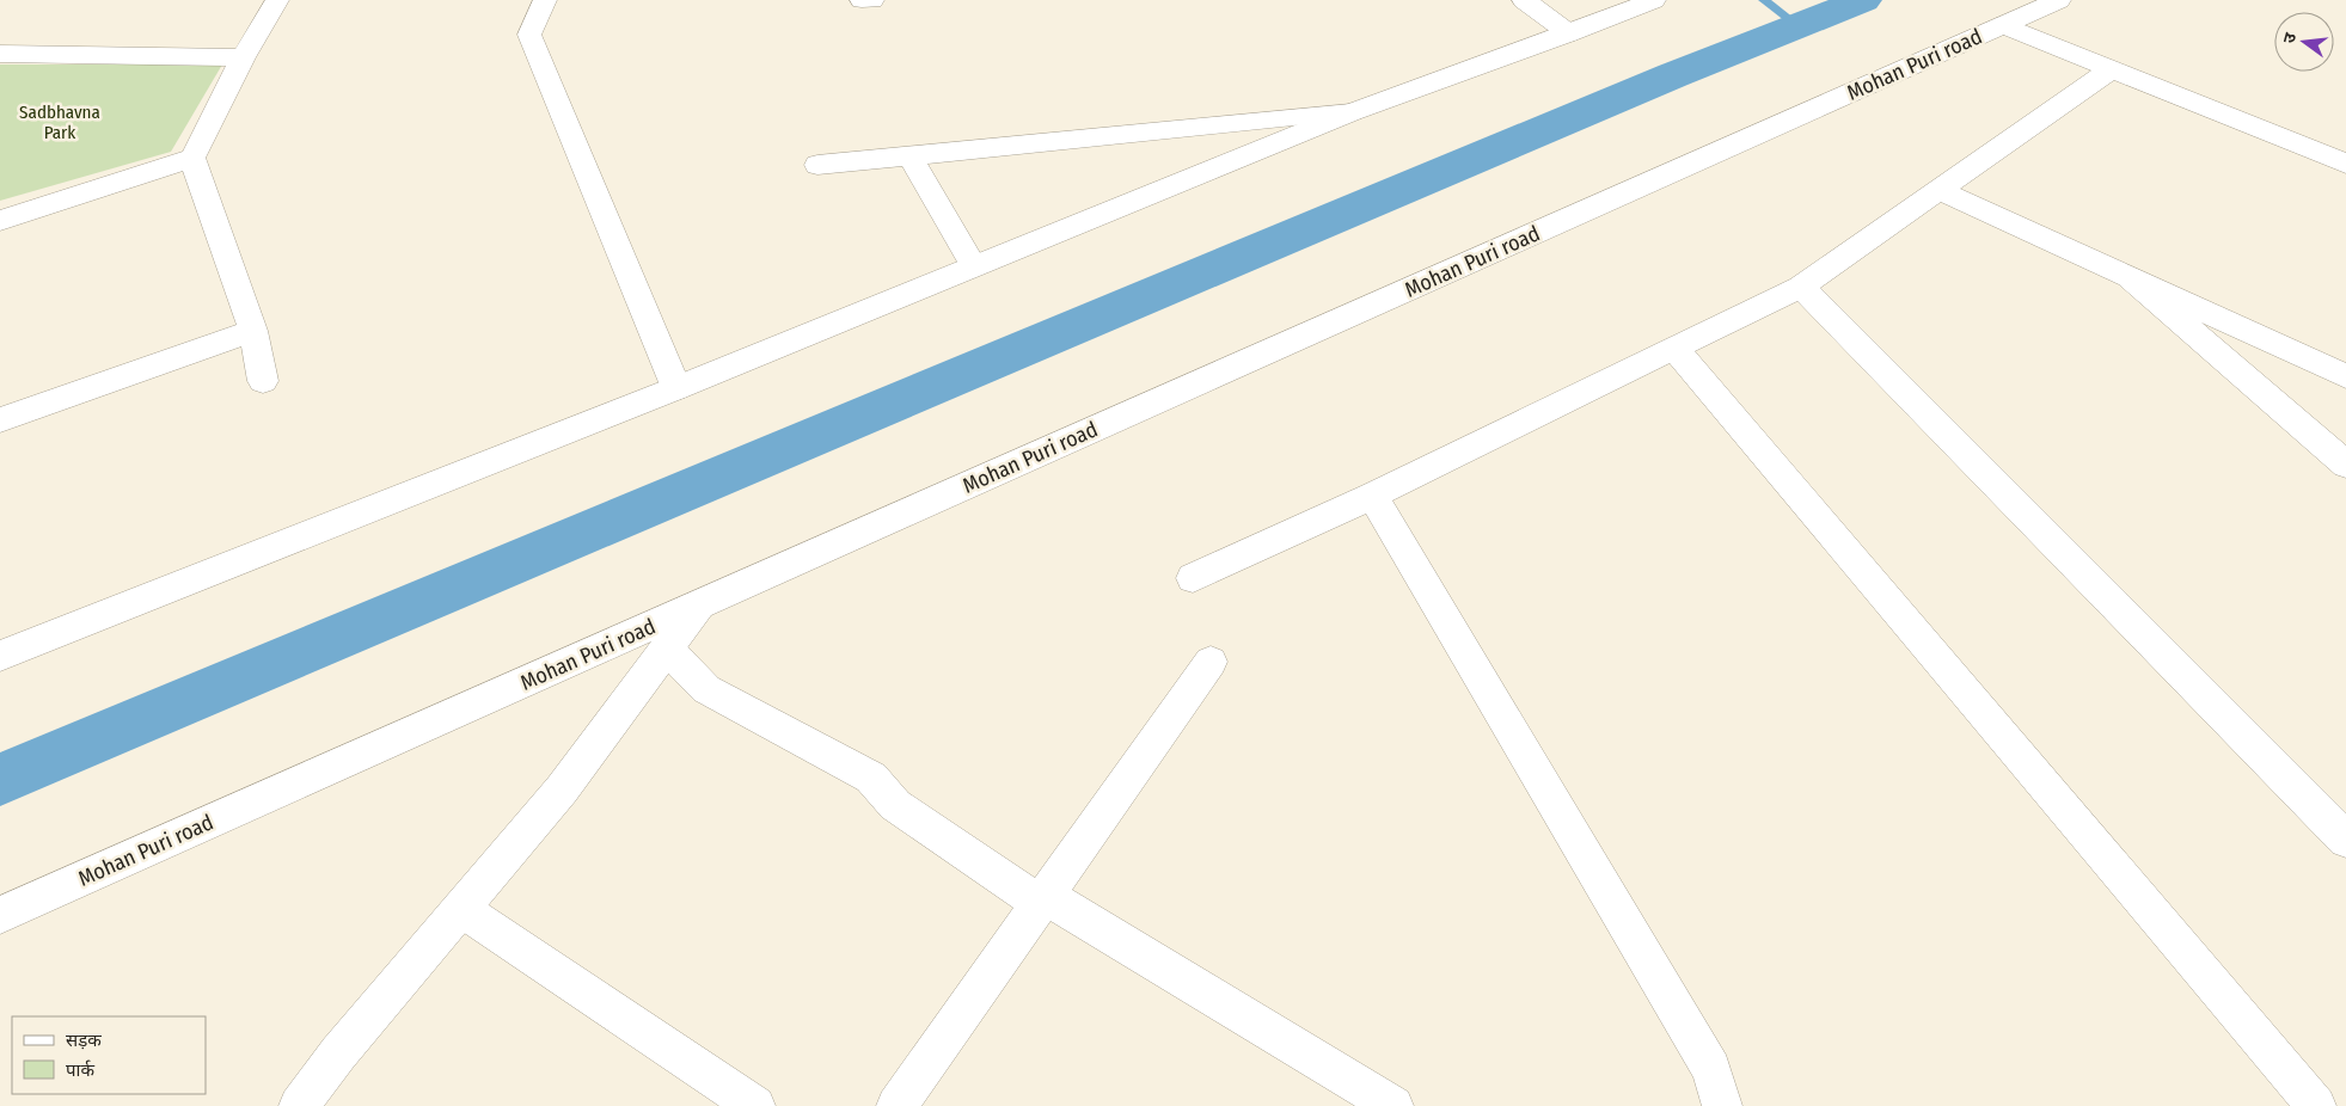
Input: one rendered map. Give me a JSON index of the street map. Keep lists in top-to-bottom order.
{
  "streets": {
    "street": ["Mohan Puri road"]
  },
  "parks": ["Sadbhavna Park"],
  "legend": ["सड़क", "पार्क"],
  "north": "left"
}
